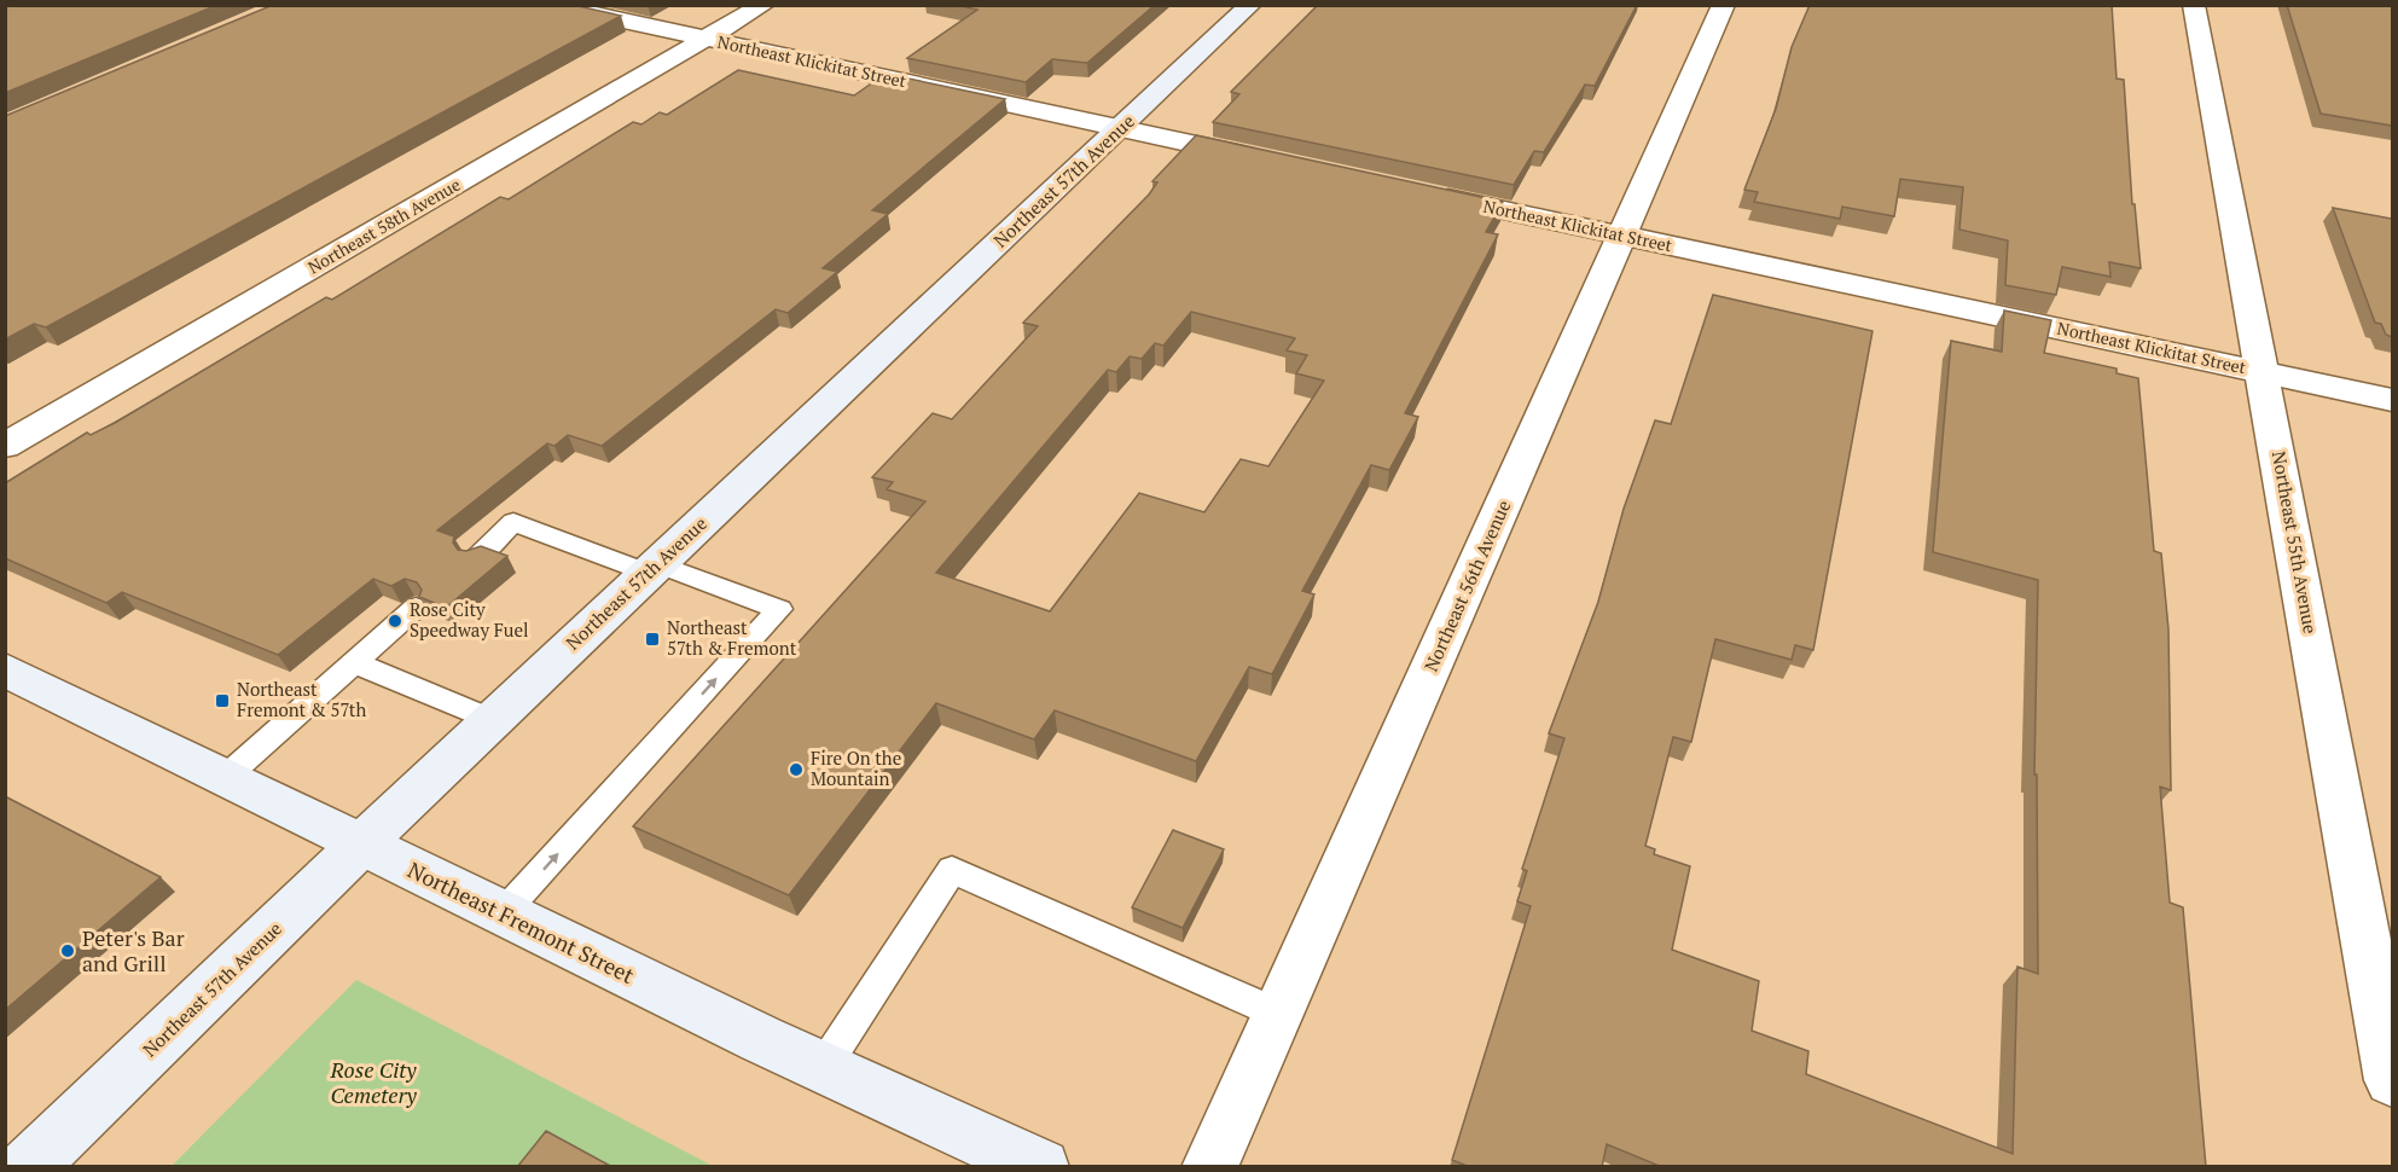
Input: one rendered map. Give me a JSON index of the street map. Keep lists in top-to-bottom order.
{
  "streets": {
    "main road": ["Northeast 57th Avenue", "Northeast Fremont Street"],
    "street": [
      "Northeast Klickitat Street",
      "Northeast 58th Avenue",
      "Northeast 55th Avenue",
      "Northeast 56th Avenue"
    ]
  },
  "crossings": [
    ["Northeast Klickitat Street", "Northeast 57th Avenue"],
    ["Northeast Klickitat Street", "Northeast 58th Avenue"],
    ["Northeast Klickitat Street", "Northeast 55th Avenue"],
    ["Northeast Klickitat Street", "Northeast 56th Avenue"],
    ["Northeast 57th Avenue", "Northeast Fremont Street"]
  ],
  "parks": ["Rose City Cemetery"],
  "places": {
    "other": ["Rose City Speedway Fuel", "Fire On the Mountain", "Peter's Bar and Grill"],
    "transit": ["Northeast 57th & Fremont", "Northeast Fremont & 57th"]
  }
}
